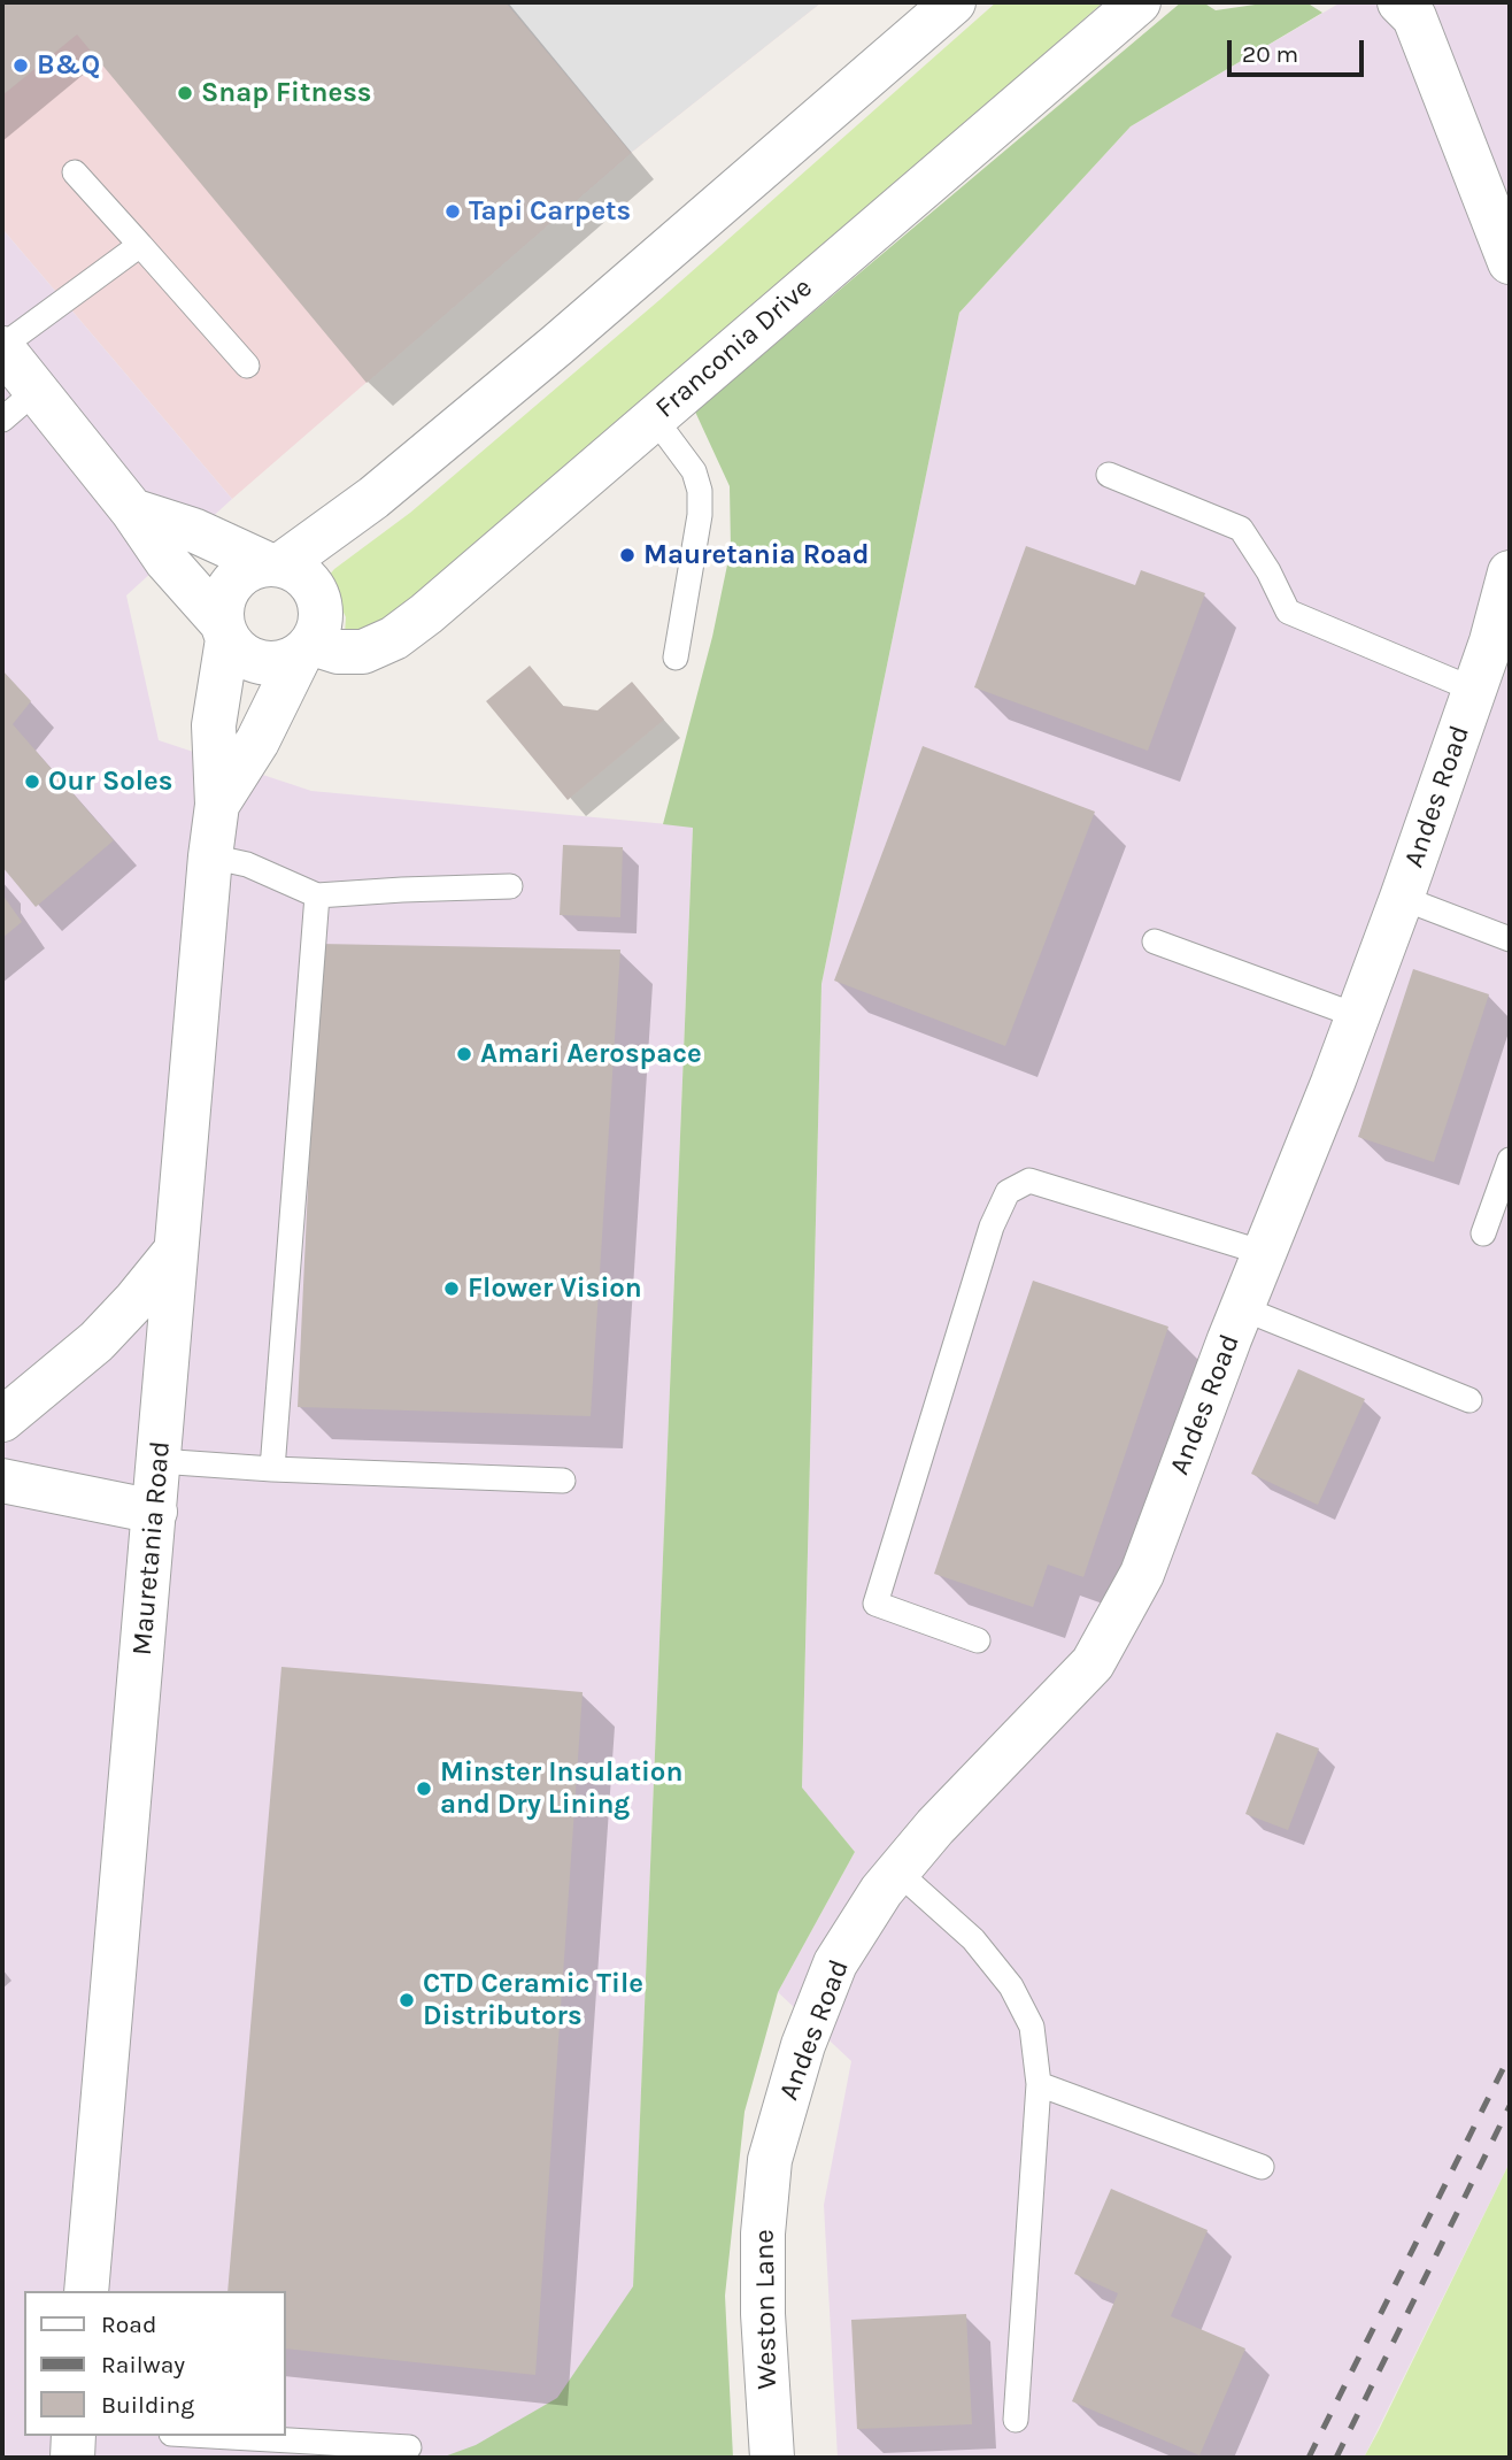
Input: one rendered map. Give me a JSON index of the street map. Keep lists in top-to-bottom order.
{
  "streets": {
    "street": [
      "Franconia Drive",
      "Andes Road",
      "Mauretania Road",
      "Weston Lane"
    ]
  },
  "crossings": [
    ["Franconia Drive", "Mauretania Road"],
    ["Andes Road", "Weston Lane"]
  ],
  "places": [
    "B&Q",
    "Snap Fitness",
    "Tapi Carpets",
    "Mauretania Road",
    "Our Soles",
    "Amari Aerospace",
    "Flower Vision",
    "Minster Insulation and Dry Lining",
    "CTD Ceramic Tile Distributors"
  ],
  "legend": ["Road", "Railway", "Building"],
  "scale_bar": "20 m"
}
